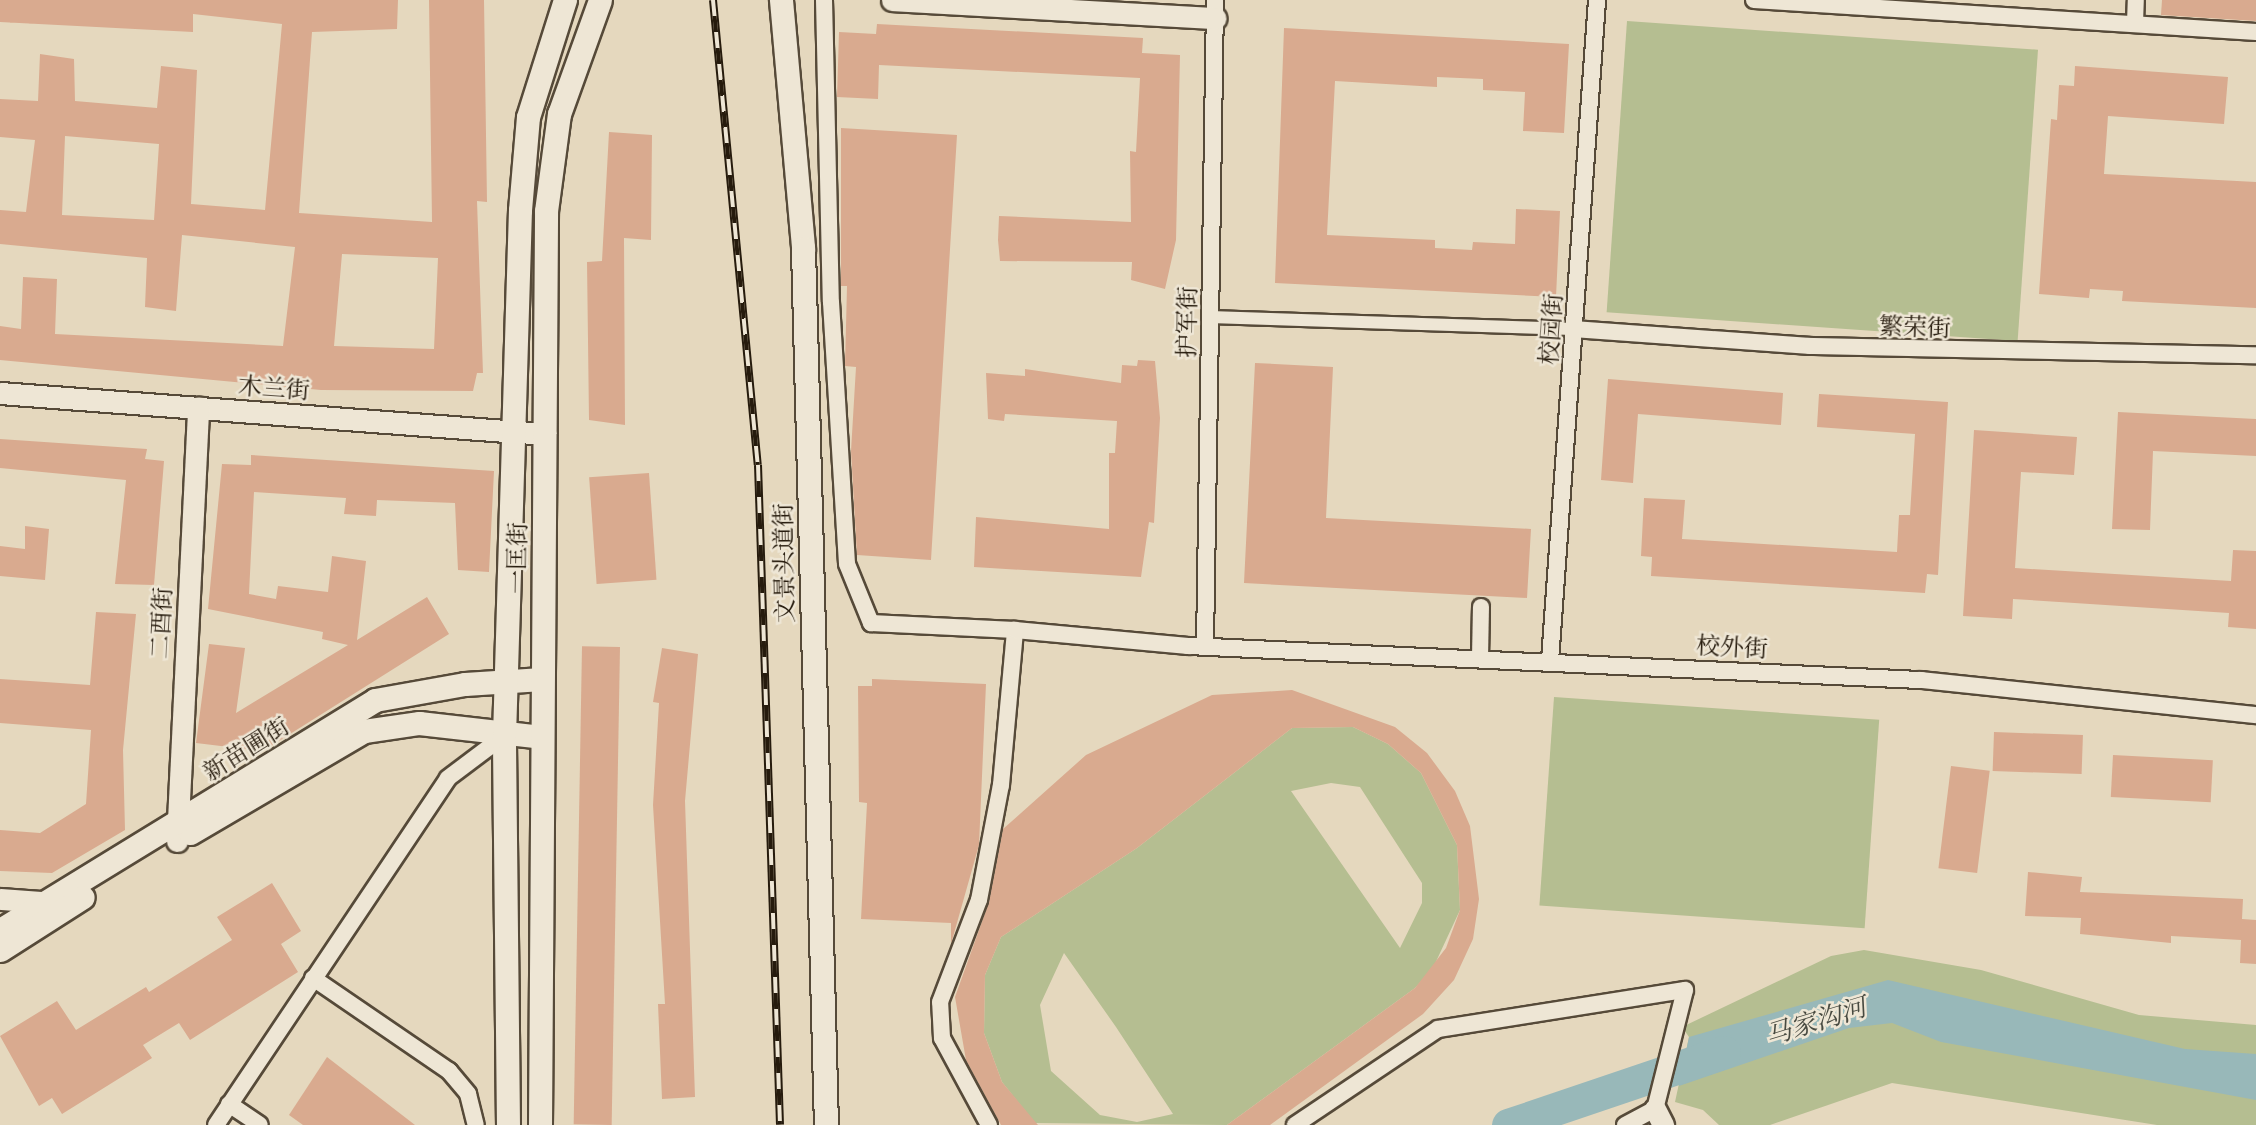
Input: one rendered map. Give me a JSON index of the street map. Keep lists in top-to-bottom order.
{
  "streets": {
    "main road": ["一匡街", "文景头道街", "新苗圃街"],
    "street": [
      "护军街",
      "繁荣街",
      "校园街",
      "木兰街",
      "二酉街",
      "校外街"
    ]
  },
  "crossings": [
    ["护军街", "校外街"],
    ["繁荣街", "校园街"],
    ["校园街", "校外街"],
    ["木兰街", "一匡街"],
    ["木兰街", "二酉街"],
    ["一匡街", "新苗圃街"],
    ["二酉街", "新苗圃街"]
  ],
  "water": ["马家沟河"]
}
